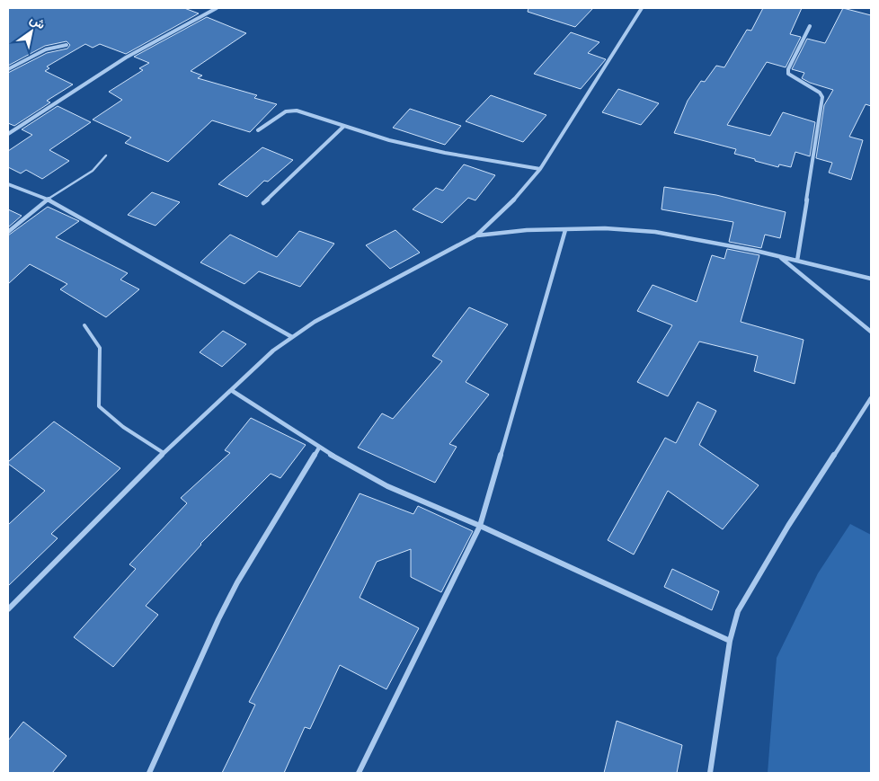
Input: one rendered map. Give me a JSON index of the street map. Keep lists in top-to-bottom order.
{
  "north": "top right"
}
